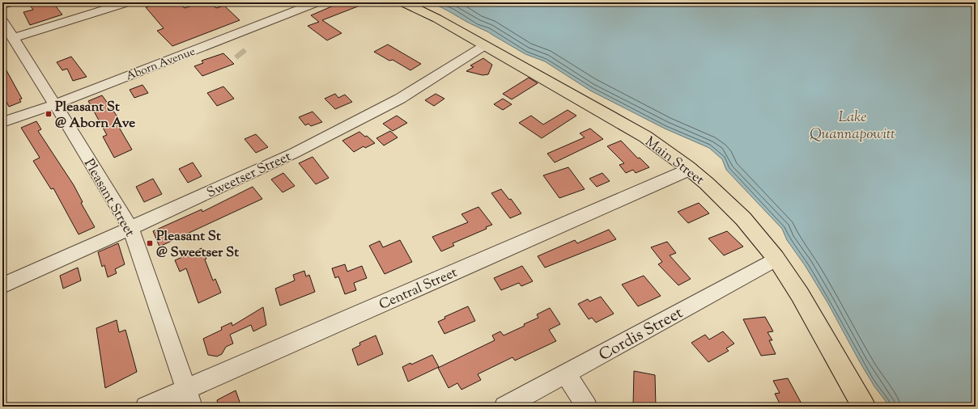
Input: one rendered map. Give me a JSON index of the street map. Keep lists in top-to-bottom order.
{
  "streets": {
    "main road": ["Main Street"],
    "street": [
      "Aborn Avenue",
      "Sweetser Street",
      "Pleasant Street",
      "Central Street",
      "Cordis Street"
    ]
  },
  "crossings": [
    ["Aborn Avenue", "Pleasant Street"],
    ["Main Street", "Sweetser Street"],
    ["Main Street", "Central Street"],
    ["Main Street", "Cordis Street"],
    ["Sweetser Street", "Pleasant Street"],
    ["Pleasant Street", "Central Street"]
  ],
  "water": ["Lake Quannapowitt"],
  "places": {
    "transit": ["Pleasant St @ Aborn Ave", "Pleasant St @ Sweetser St"]
  }
}
